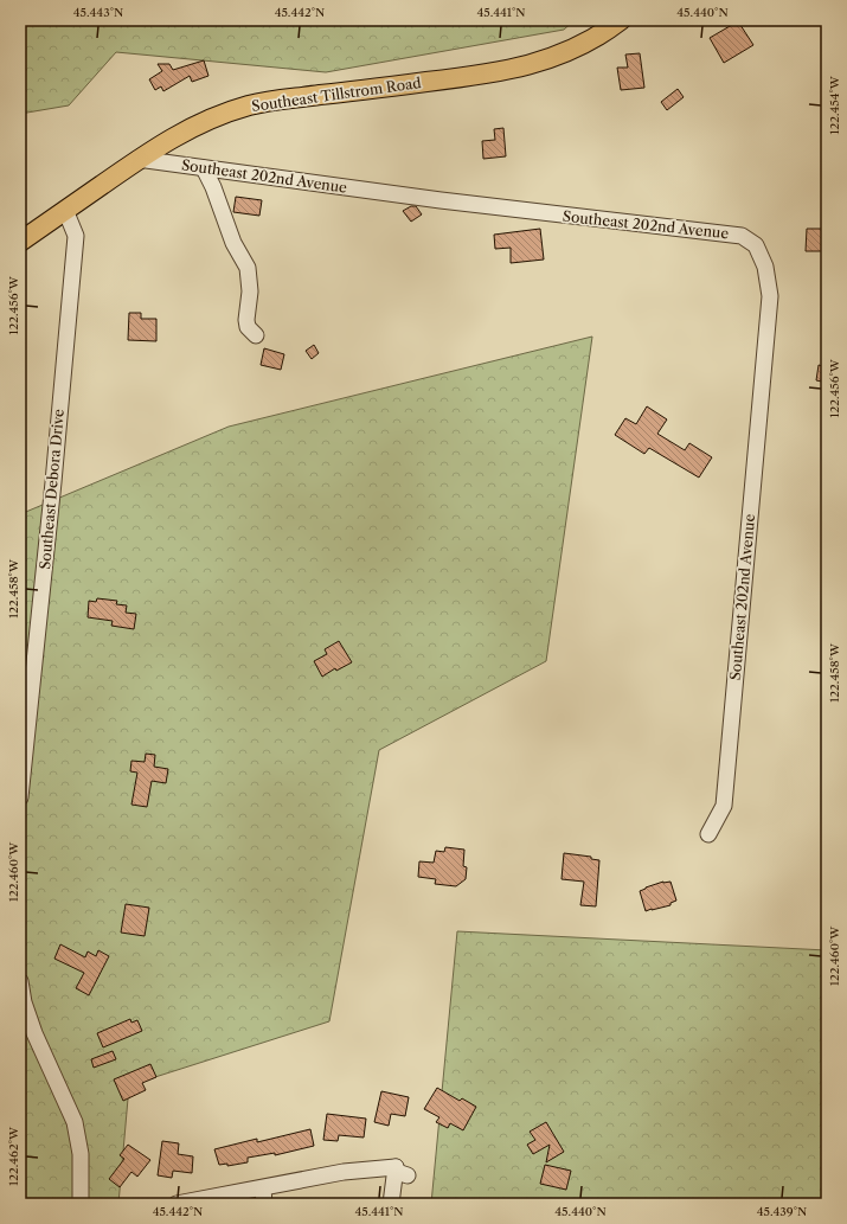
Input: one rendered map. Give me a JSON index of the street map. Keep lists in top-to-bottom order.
{
  "streets": {
    "main road": ["Southeast Tillstrom Road"],
    "street": ["Southeast 202nd Avenue", "Southeast Debora Drive"]
  },
  "crossings": [
    ["Southeast Tillstrom Road", "Southeast 202nd Avenue"],
    ["Southeast Tillstrom Road", "Southeast Debora Drive"]
  ],
  "coordinates": [
    "45.443°N",
    "45.442°N",
    "45.441°N",
    "45.440°N",
    "122.454°W",
    "122.456°W",
    "122.458°W",
    "122.460°W",
    "122.462°W",
    "45.439°N"
  ]
}
